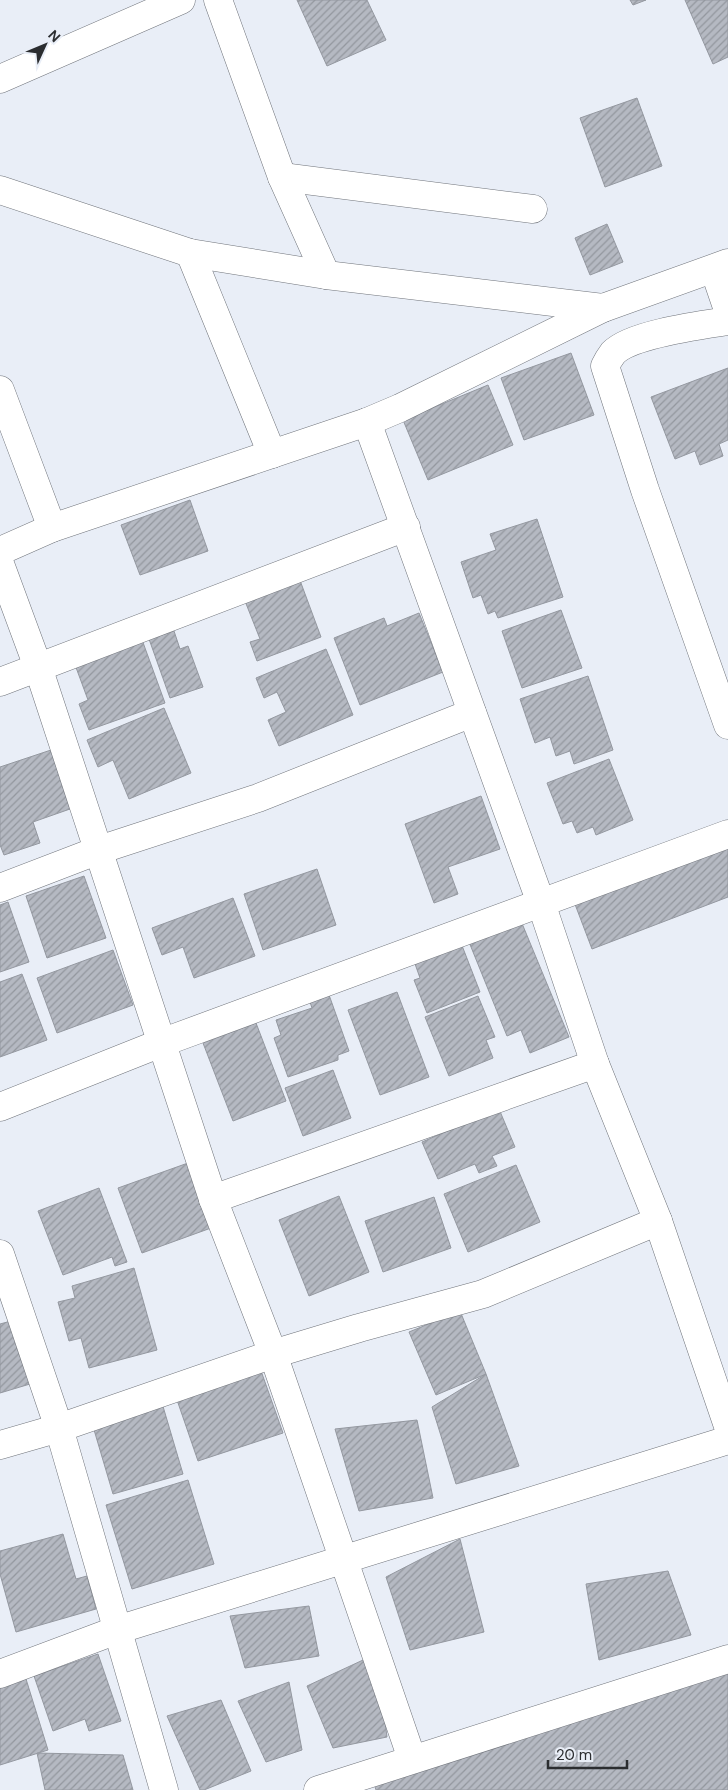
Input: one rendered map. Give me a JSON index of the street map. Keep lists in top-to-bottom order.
{
  "scale_bar": "20 m",
  "north": "top right"
}
